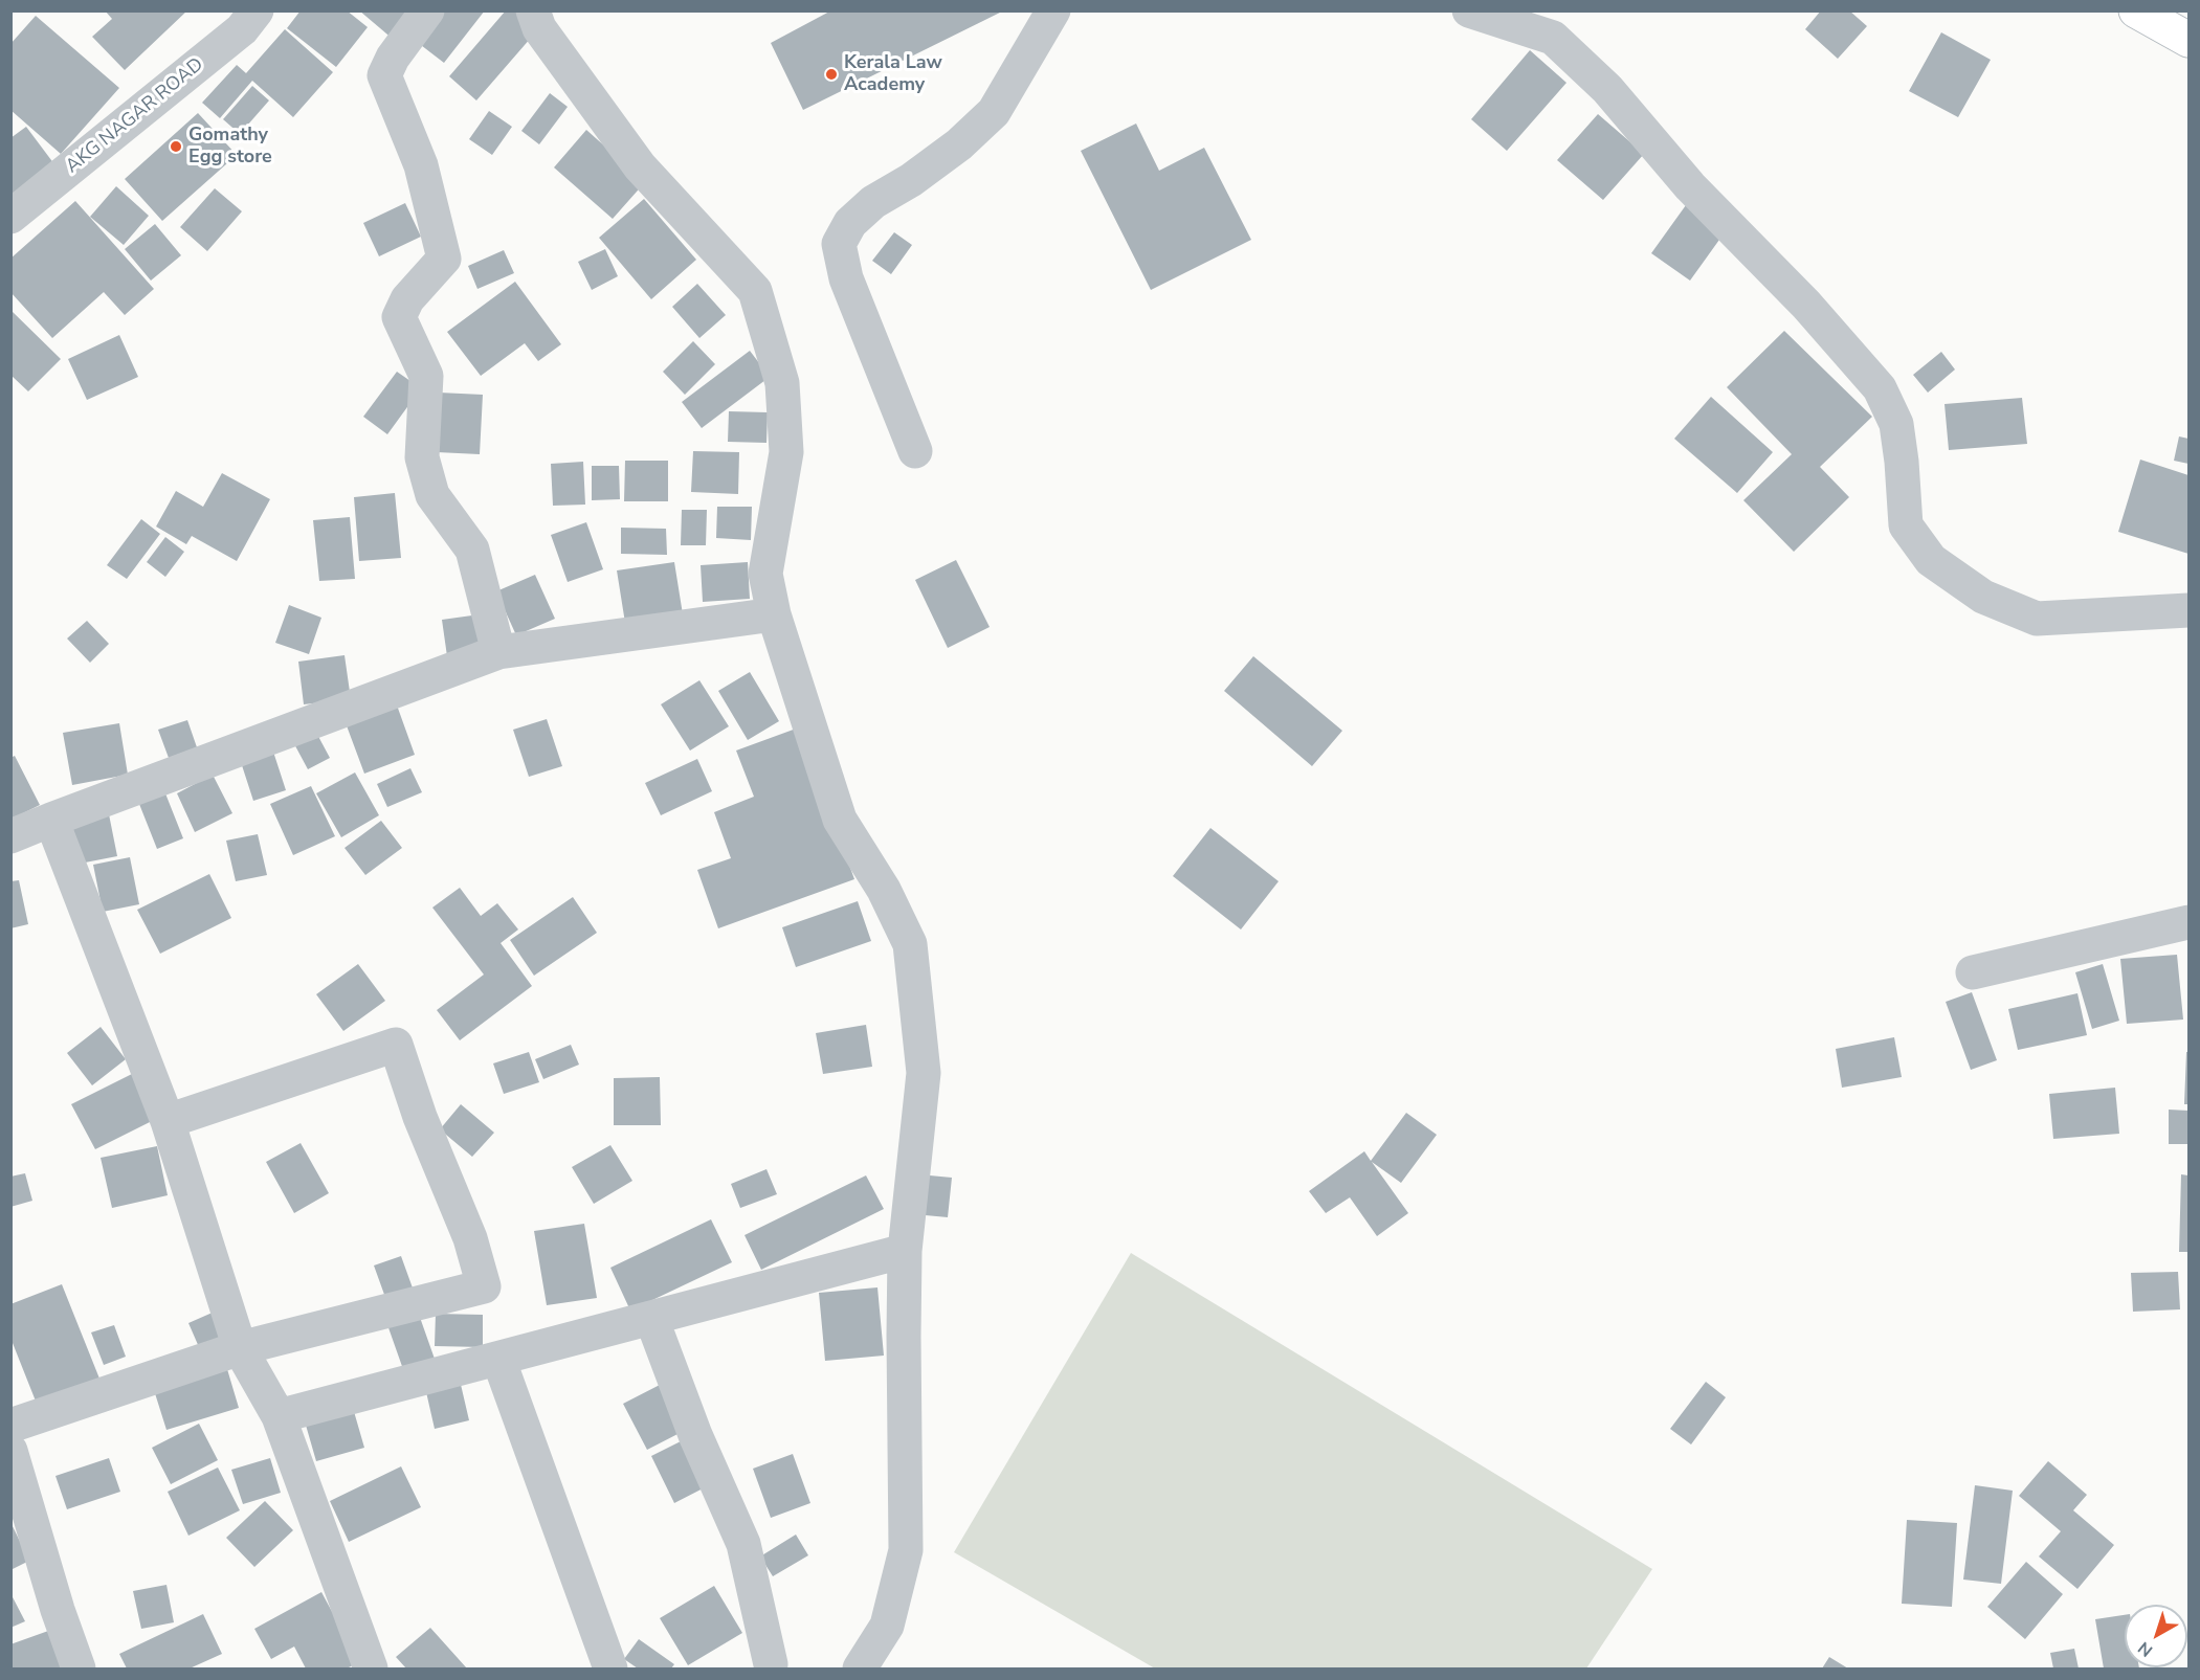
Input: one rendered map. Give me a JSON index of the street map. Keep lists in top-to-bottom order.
{
  "streets": {
    "street": ["AKG NAGAR ROAD"]
  },
  "places": ["Kerala Law Academy", "Gomathy Egg store"],
  "north": "bottom left"
}
